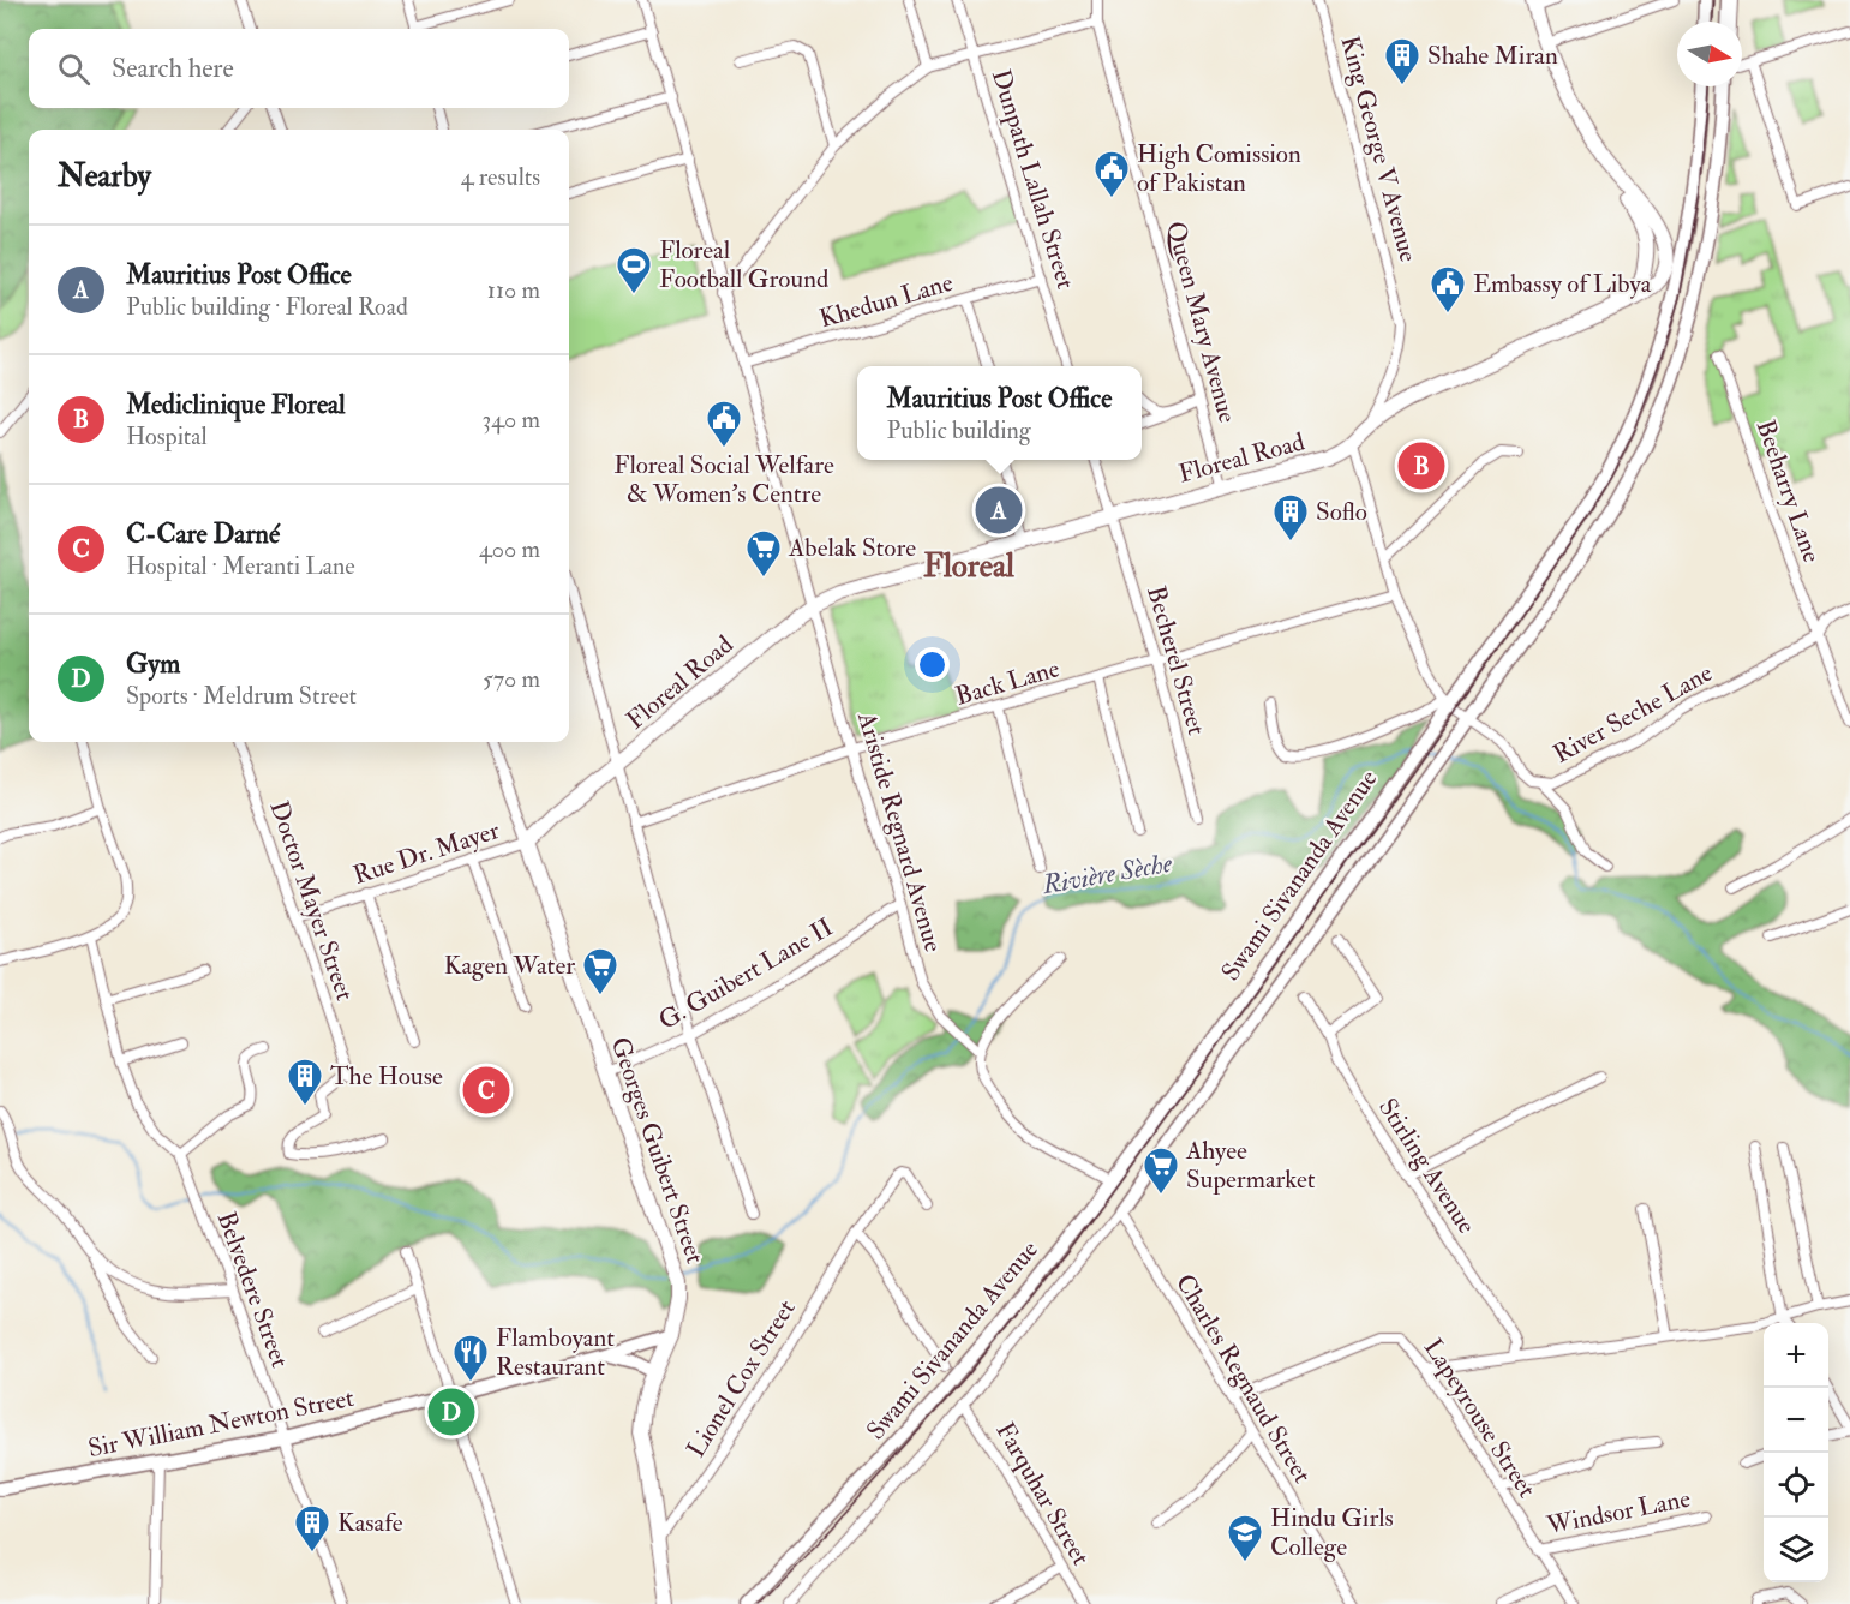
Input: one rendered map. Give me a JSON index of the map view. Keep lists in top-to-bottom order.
{
  "streets": {
    "main road": ["Floreal Road", "Georges Guibert Street"],
    "street": [
      "King George V Avenue",
      "Dunpath Lallah Street",
      "Khedun Lane",
      "Queen Mary Avenue",
      "Beeharry Lane",
      "Becherel Street",
      "Back Lane",
      "River Seche Lane",
      "Aristide Regnard Avenue",
      "Rue Dr. Mayer",
      "Swami Sivananda Avenue",
      "Doctor Mayer Street",
      "G. Guibert Lane II",
      "Stirling Avenue",
      "Belvedere Street",
      "Lionel Cox Street",
      "Charles Regnaud Street",
      "Lapeyrouse Street",
      "Sir William Newton Street",
      "Farquhar Street",
      "Windsor Lane"
    ]
  },
  "crossings": [
    ["King George V Avenue", "Floreal Road"],
    ["Dunpath Lallah Street", "Khedun Lane"],
    ["Khedun Lane", "Aristide Regnard Avenue"],
    ["Queen Mary Avenue", "Floreal Road"],
    ["Floreal Road", "Becherel Street"],
    ["Floreal Road", "Aristide Regnard Avenue"],
    ["Floreal Road", "Rue Dr. Mayer"],
    ["Floreal Road", "Georges Guibert Street"],
    ["Beeharry Lane", "River Seche Lane"],
    ["Becherel Street", "Back Lane"],
    ["Back Lane", "Aristide Regnard Avenue"],
    ["River Seche Lane", "Swami Sivananda Avenue"],
    ["Aristide Regnard Avenue", "G. Guibert Lane II"],
    ["Rue Dr. Mayer", "Doctor Mayer Street"],
    ["Rue Dr. Mayer", "Georges Guibert Street"],
    ["G. Guibert Lane II", "Georges Guibert Street"],
    ["Georges Guibert Street", "Lionel Cox Street"],
    ["Georges Guibert Street", "Sir William Newton Street"],
    ["Belvedere Street", "Sir William Newton Street"],
    ["Charles Regnaud Street", "Lapeyrouse Street"],
    ["Lapeyrouse Street", "Windsor Lane"]
  ],
  "districts": ["Floreal"],
  "water": ["Rivière Sèche"],
  "places": {
    "building": [
      "Shahe Miran",
      "Soflo",
      "The House",
      "Kasafe"
    ],
    "public building": ["High Comission of Pakistan", "Embassy of Libya", "Floreal Social Welfare & Women's Centre"],
    "sports": ["Floreal Football Ground"],
    "supermarket": ["Abelak Store", "Kagen Water", "Ahyee Supermarket"],
    "restaurant": ["Flamboyant Restaurant"],
    "school or university": ["Hindu Girls College"]
  },
  "north": "right",
  "page": {
    "search": "Search here",
    "heading": ["Nearby", "4 results"],
    "list": [
      {
        "mark": "A",
        "name": "Mauritius Post Office",
        "note": "Public building · Floreal Road",
        "value": "110 m"
      },
      {
        "mark": "B",
        "name": "Mediclinique Floreal",
        "note": "Hospital",
        "value": "340 m"
      },
      {
        "mark": "C",
        "name": "C-Care Darné",
        "note": "Hospital · Meranti Lane",
        "value": "400 m"
      },
      {
        "mark": "D",
        "name": "Gym",
        "note": "Sports · Meldrum Street",
        "value": "570 m"
      }
    ],
    "popup": ["Mauritius Post Office", "Public building"],
    "pins": [
      "B",
      "A",
      "C",
      "D"
    ],
    "map_buttons": ["+", "−"]
  }
}
